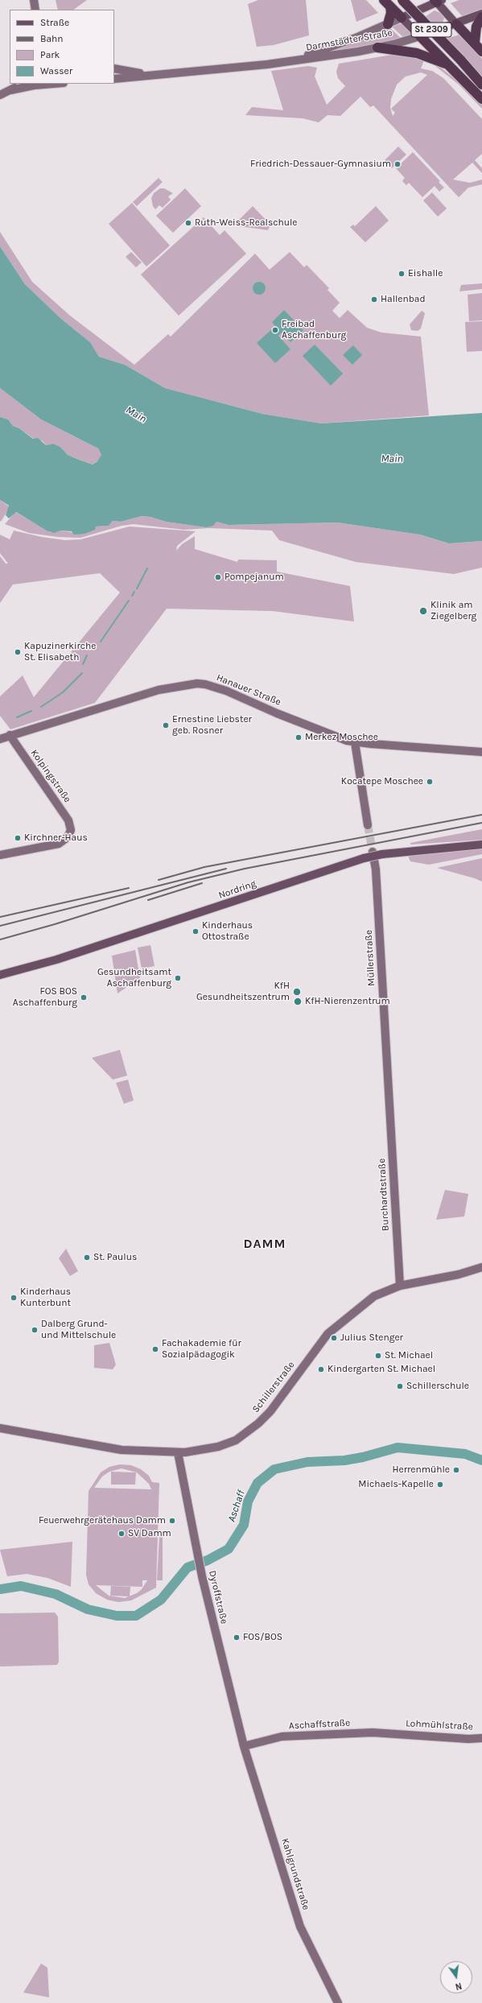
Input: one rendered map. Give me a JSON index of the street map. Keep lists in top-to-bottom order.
{
  "streets": {
    "highway": ["St 2309"],
    "main road": [
      "Darmstädter Straße",
      "Hanauer Straße",
      "Kolpingstraße",
      "Nordring",
      "Müllerstraße",
      "Burchardtstraße",
      "Schillerstraße",
      "Dyroffstraße",
      "Aschaffstraße",
      "Lohmühlstraße",
      "Kahlgrundstraße"
    ]
  },
  "crossings": [
    ["Hanauer Straße", "Kolpingstraße"],
    ["Müllerstraße", "Burchardtstraße"],
    ["Burchardtstraße", "Schillerstraße"],
    ["Schillerstraße", "Dyroffstraße"],
    ["Dyroffstraße", "Aschaffstraße"],
    ["Dyroffstraße", "Kahlgrundstraße"],
    ["Aschaffstraße", "Lohmühlstraße"],
    ["Aschaffstraße", "Kahlgrundstraße"]
  ],
  "districts": ["DAMM"],
  "water": ["Main", "Aschaff"],
  "places": [
    "Friedrich-Dessauer-Gymnasium",
    "Ruth-Weiss-Realschule",
    "Eishalle",
    "Hallenbad",
    "Freibad Aschaffenburg",
    "Pompejanum",
    "Klinik am Ziegelberg",
    "Kapuzinerkirche St. Elisabeth",
    "Ernestine Liebster geb. Rosner",
    "Merkez Moschee",
    "Kocatepe Moschee",
    "Kirchner-Haus",
    "Kinderhaus Ottostraße",
    "Gesundheitsamt Aschaffenburg",
    "KfH Gesundheitszentrum",
    "FOS BOS Aschaffenburg",
    "KfH-Nierenzentrum",
    "St. Paulus",
    "Kinderhaus Kunterbunt",
    "Dalberg Grund- und Mittelschule",
    "Julius Stenger",
    "Fachakademie für Sozialpädagogik",
    "St. Michael",
    "Kindergarten St. Michael",
    "Schillerschule",
    "Herrenmühle",
    "Michaels-Kapelle",
    "Feuerwehrgerätehaus Damm",
    "SV Damm",
    "FOS/BOS"
  ],
  "legend": [
    "Straße",
    "Bahn",
    "Park",
    "Wasser"
  ],
  "north": "bottom"
}
